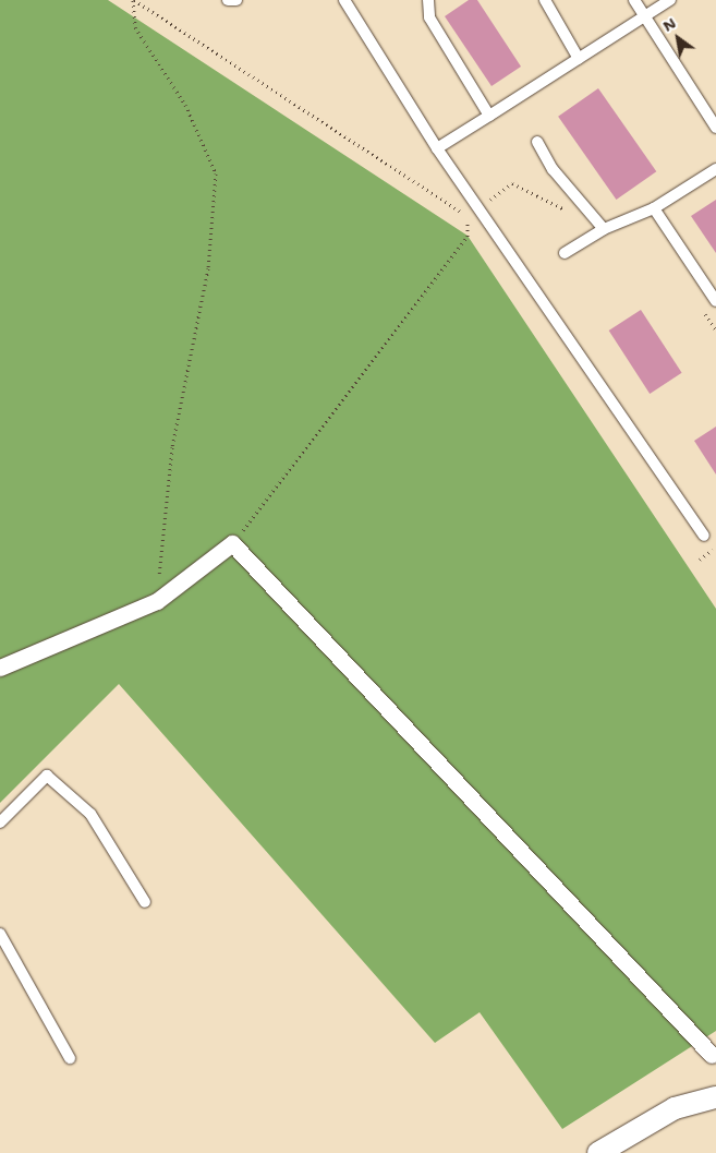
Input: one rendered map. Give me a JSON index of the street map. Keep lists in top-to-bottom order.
{
  "north": "top left"
}
